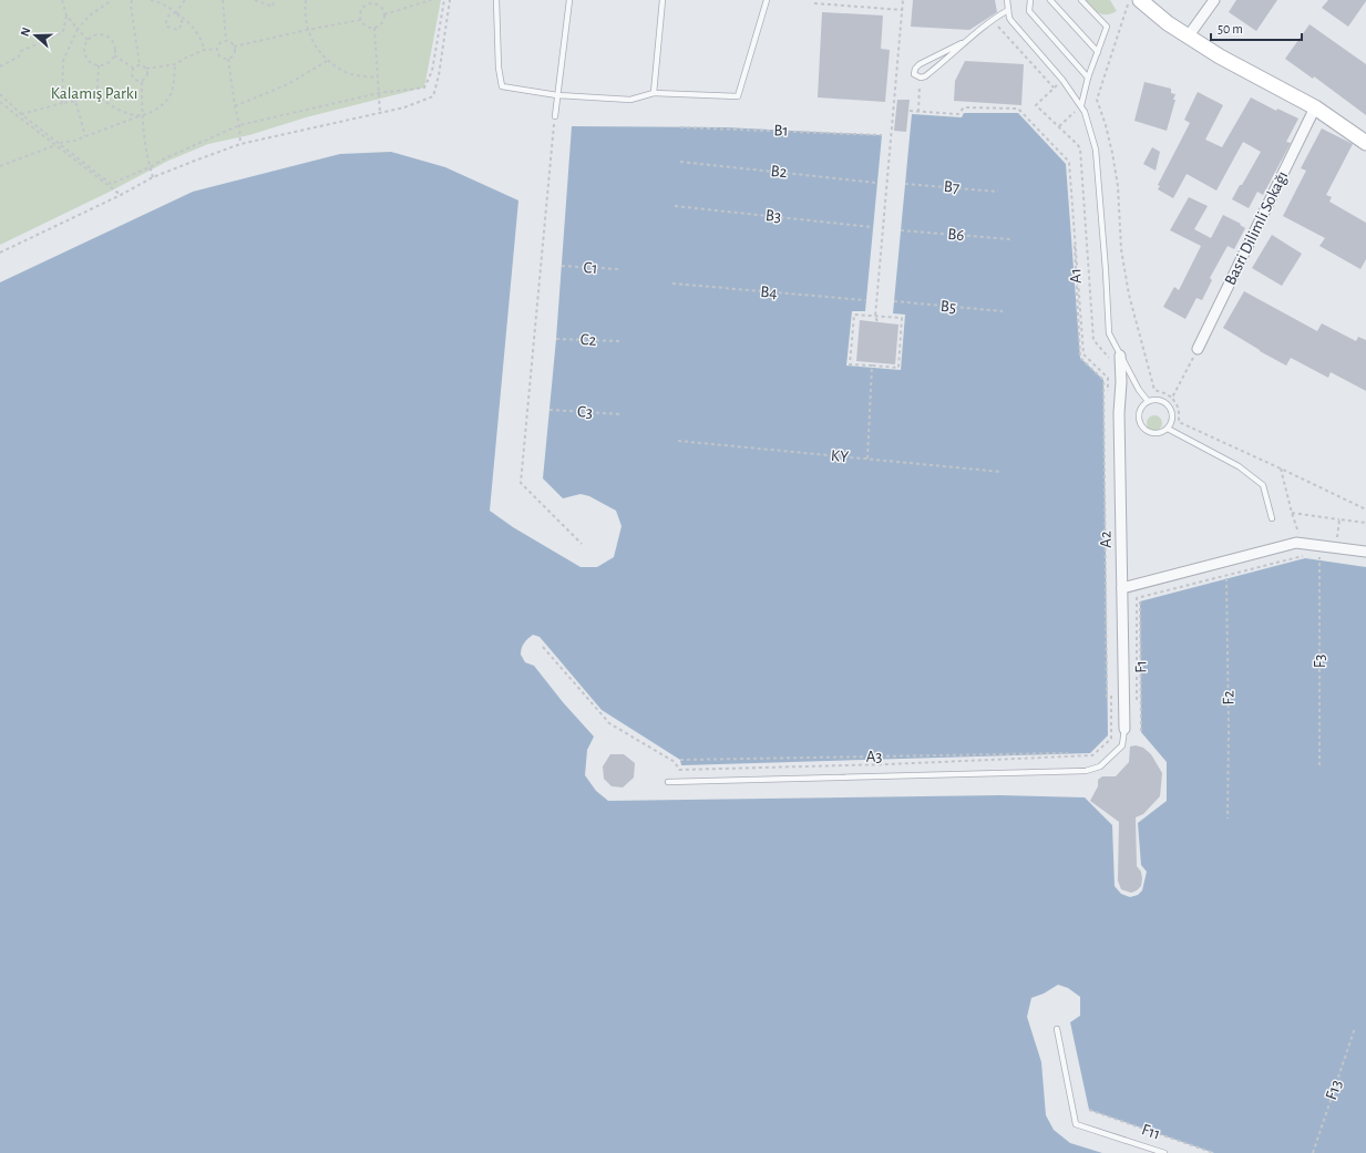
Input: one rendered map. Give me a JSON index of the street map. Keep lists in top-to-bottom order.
{
  "streets": {
    "street": ["Basri Dilimli Sokağı"],
    "path": [
      "B1",
      "B2",
      "B7",
      "B3",
      "B6",
      "C1",
      "A1",
      "B4",
      "B5",
      "C2",
      "C3",
      "KY",
      "A2",
      "F3",
      "F1",
      "F2",
      "A3",
      "F13",
      "F11"
    ]
  },
  "crossings": [
    ["A1", "A2"]
  ],
  "parks": ["Kalamış Parkı"],
  "scale_bar": "50 m",
  "north": "left"
}
